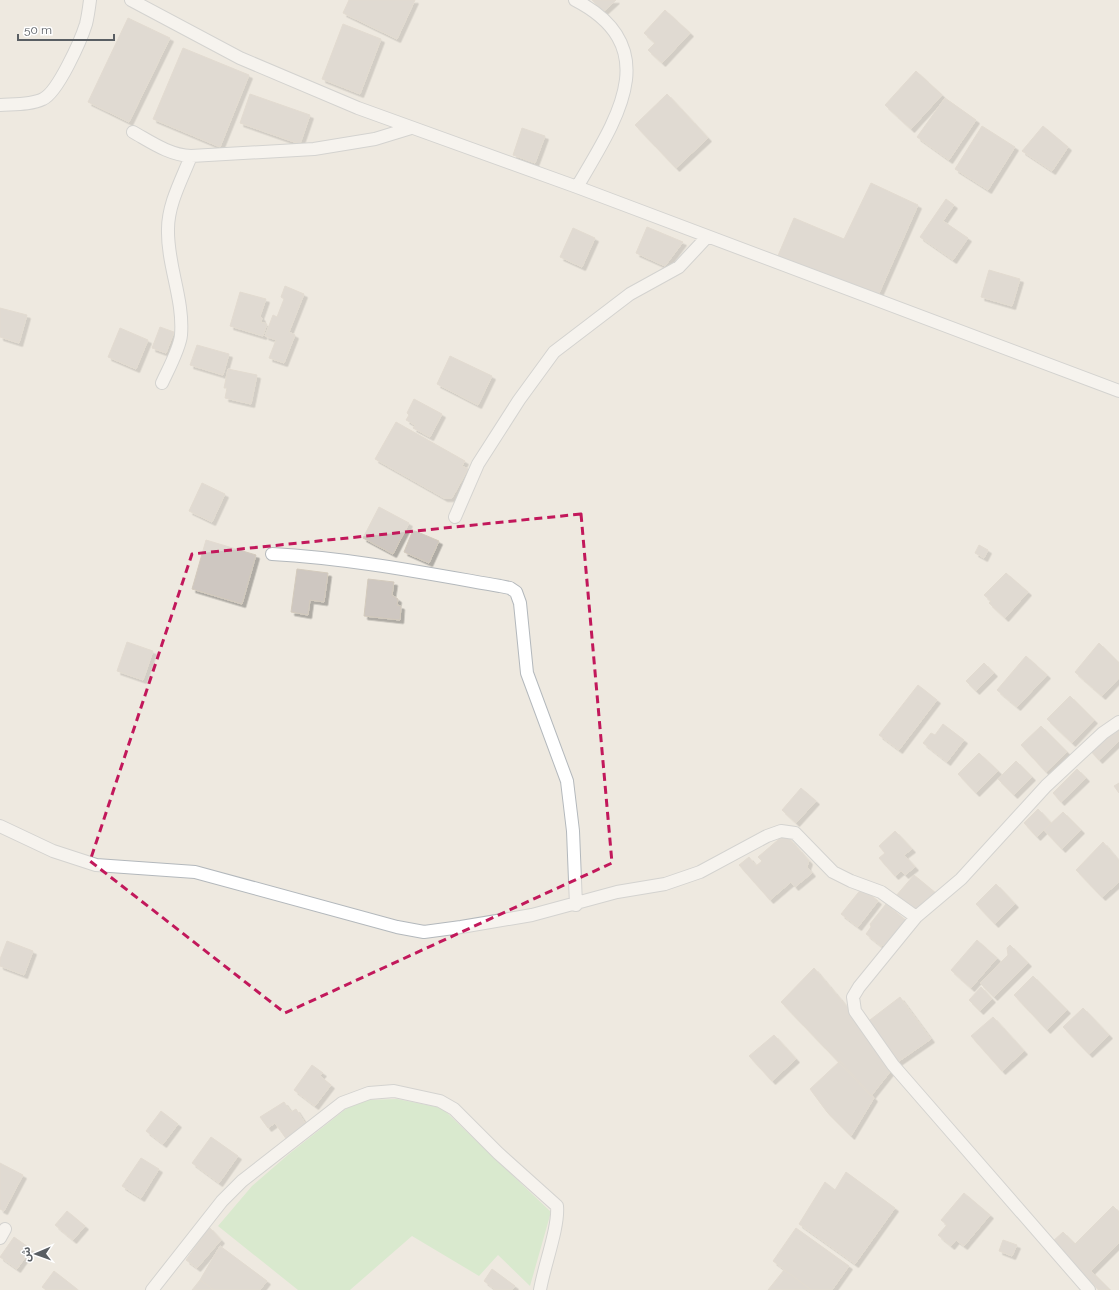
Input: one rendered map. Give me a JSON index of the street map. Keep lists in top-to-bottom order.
{
  "scale_bar": "50 m",
  "north": "left"
}
